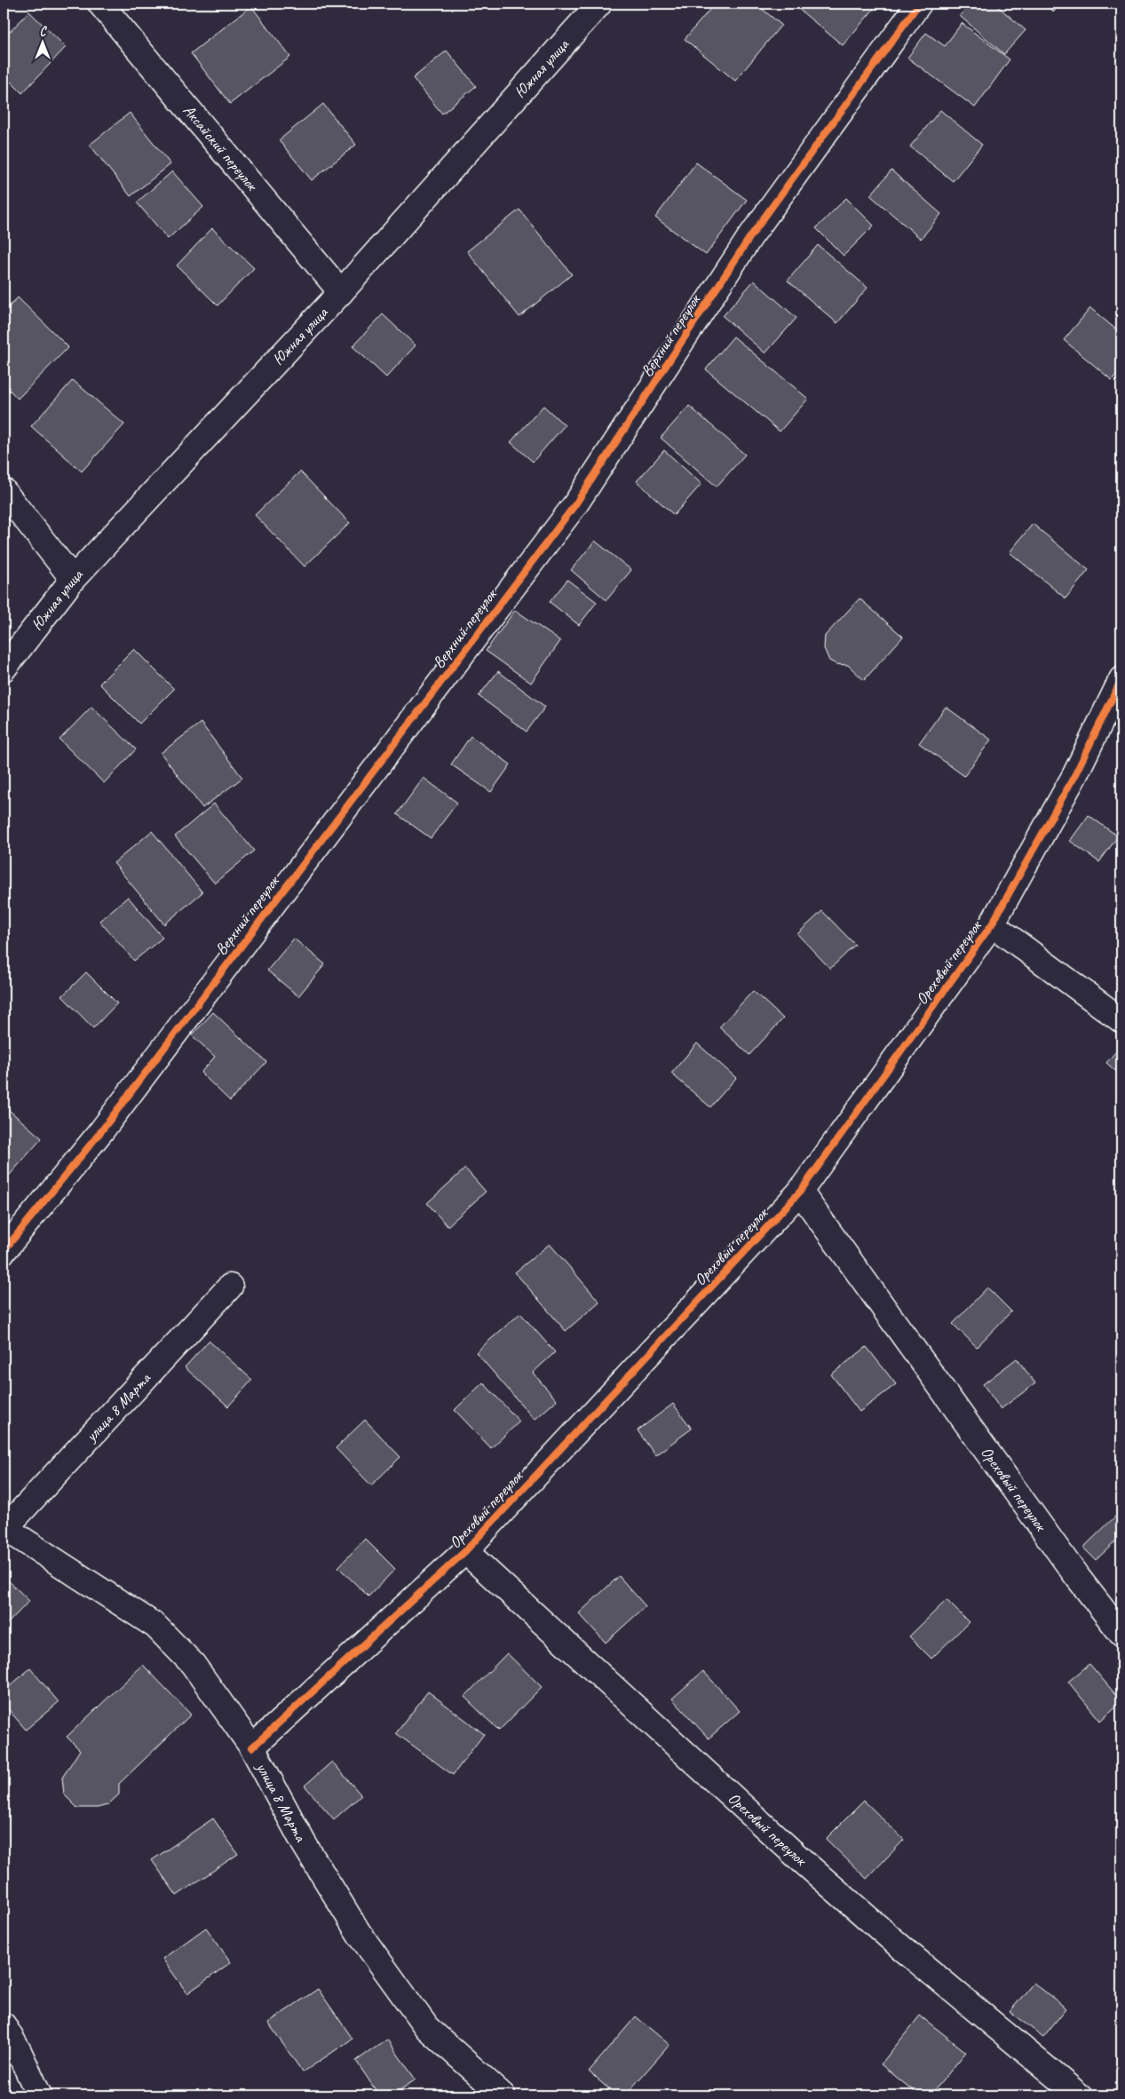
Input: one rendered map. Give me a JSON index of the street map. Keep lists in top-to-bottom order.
{
  "streets": {
    "street": [
      "Южная улица",
      "Аксайский переулок",
      "Верхний переулок",
      "Ореховый переулок",
      "улица 8 Марта"
    ]
  },
  "crossings": [
    ["Южная улица", "Аксайский переулок"],
    ["Ореховый переулок", "улица 8 Марта"]
  ],
  "north": "top"
}
